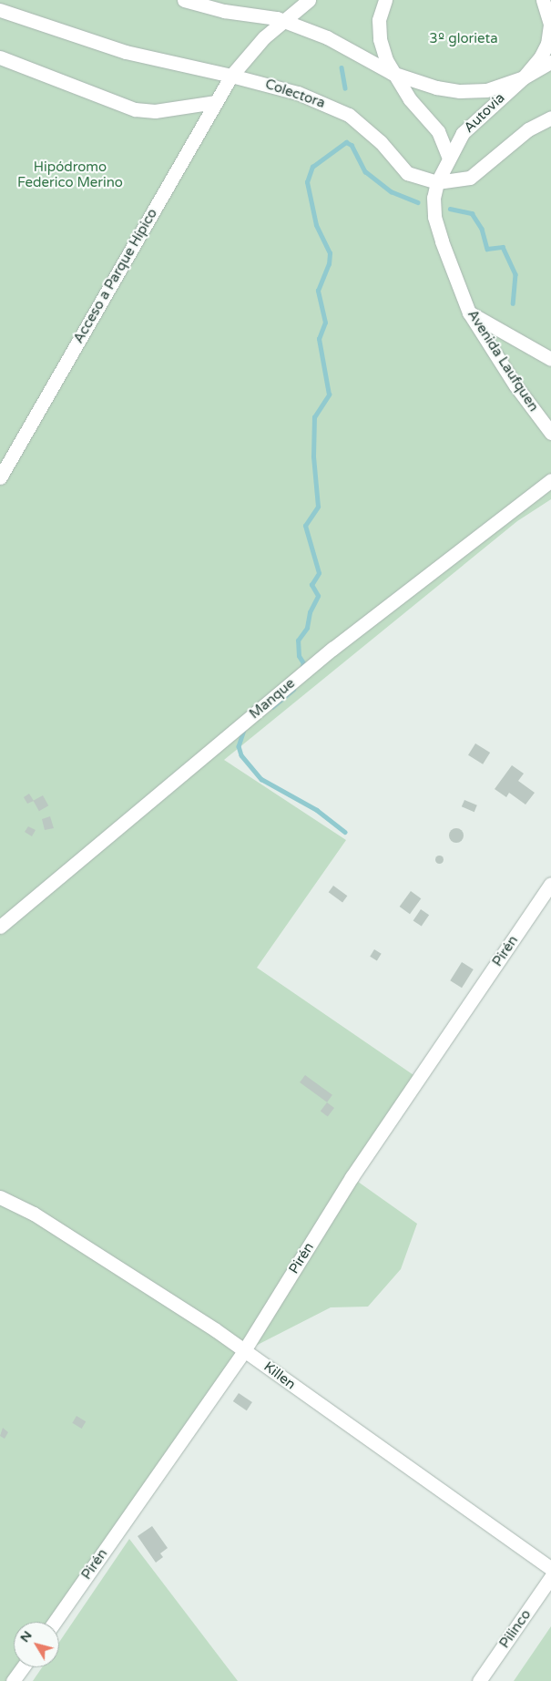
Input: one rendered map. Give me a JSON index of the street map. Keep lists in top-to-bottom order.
{
  "streets": {
    "street": [
      "Colectora",
      "Autovía",
      "Acceso a Parque Hípico",
      "Avenida Laufquen",
      "Manque",
      "Pirén",
      "Killen",
      "Pilinco"
    ]
  },
  "crossings": [
    ["Colectora", "Acceso a Parque Hípico"],
    ["Colectora", "Avenida Laufquen"],
    ["Autovía", "Acceso a Parque Hípico"],
    ["Autovía", "Avenida Laufquen"],
    ["Pirén", "Killen"]
  ],
  "parks": ["3º glorieta", "Hipódromo Federico Merino"],
  "north": "top left"
}
